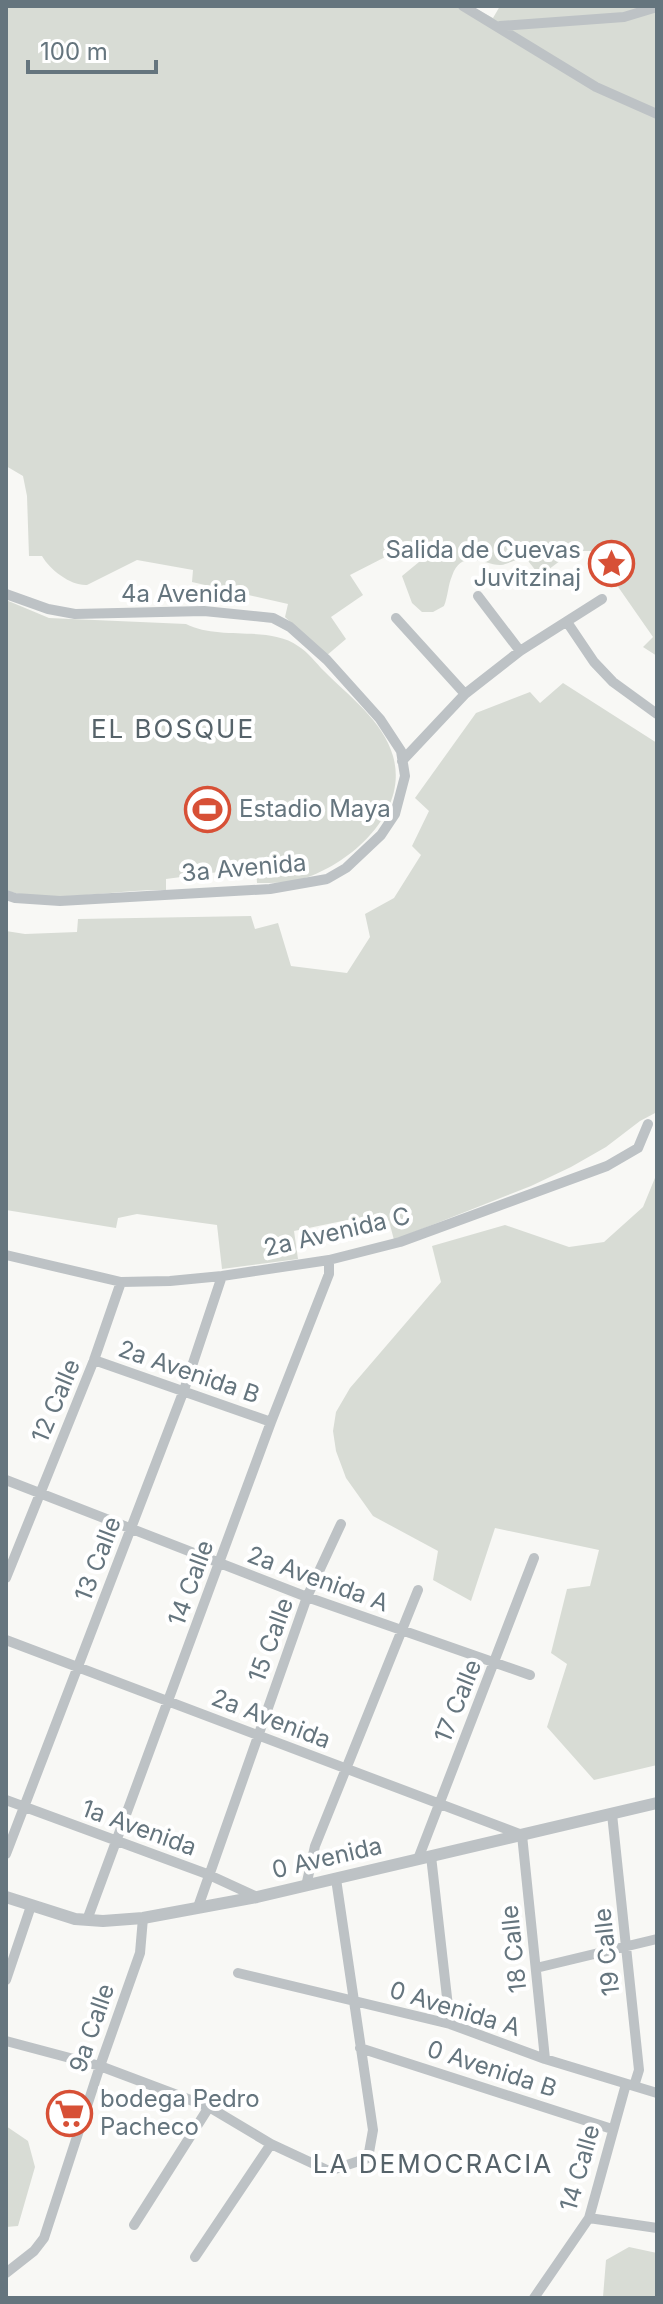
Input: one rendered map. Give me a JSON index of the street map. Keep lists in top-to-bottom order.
{
  "streets": {
    "street": [
      "4a Avenida",
      "3a Avenida",
      "2a Avenida C",
      "2a Avenida B",
      "12 Calle",
      "13 Calle",
      "2a Avenida A",
      "14 Calle",
      "15 Calle",
      "17 Calle",
      "2a Avenida",
      "1a Avenida",
      "0 Avenida",
      "18 Calle",
      "19 Calle",
      "0 Avenida A",
      "9a Calle",
      "0 Avenida B"
    ]
  },
  "crossings": [
    ["4a Avenida", "3a Avenida"],
    ["2a Avenida C", "12 Calle"],
    ["2a Avenida C", "13 Calle"],
    ["2a Avenida C", "14 Calle"],
    ["2a Avenida B", "12 Calle"],
    ["2a Avenida B", "13 Calle"],
    ["2a Avenida B", "14 Calle"],
    ["12 Calle", "2a Avenida A"],
    ["13 Calle", "2a Avenida A"],
    ["13 Calle", "2a Avenida"],
    ["13 Calle", "1a Avenida"],
    ["2a Avenida A", "14 Calle"],
    ["2a Avenida A", "15 Calle"],
    ["2a Avenida A", "17 Calle"],
    ["14 Calle", "2a Avenida"],
    ["14 Calle", "1a Avenida"],
    ["14 Calle", "0 Avenida"],
    ["14 Calle", "19 Calle"],
    ["14 Calle", "0 Avenida A"],
    ["14 Calle", "0 Avenida B"],
    ["15 Calle", "2a Avenida"],
    ["15 Calle", "1a Avenida"],
    ["15 Calle", "0 Avenida"],
    ["17 Calle", "2a Avenida"],
    ["17 Calle", "0 Avenida"],
    ["17 Calle", "0 Avenida A"],
    ["2a Avenida", "0 Avenida"],
    ["2a Avenida", "18 Calle"],
    ["1a Avenida", "0 Avenida"],
    ["0 Avenida", "18 Calle"],
    ["0 Avenida", "19 Calle"],
    ["0 Avenida", "9a Calle"],
    ["18 Calle", "0 Avenida A"],
    ["19 Calle", "0 Avenida A"]
  ],
  "districts": ["EL BOSQUE", "LA DEMOCRACIA"],
  "places": {
    "place": ["Salida de Cuevas Juvitzinaj"],
    "sports": ["Estadio Maya"],
    "supermarket": ["bodega Pedro Pacheco"]
  },
  "scale_bar": "100 m"
}
